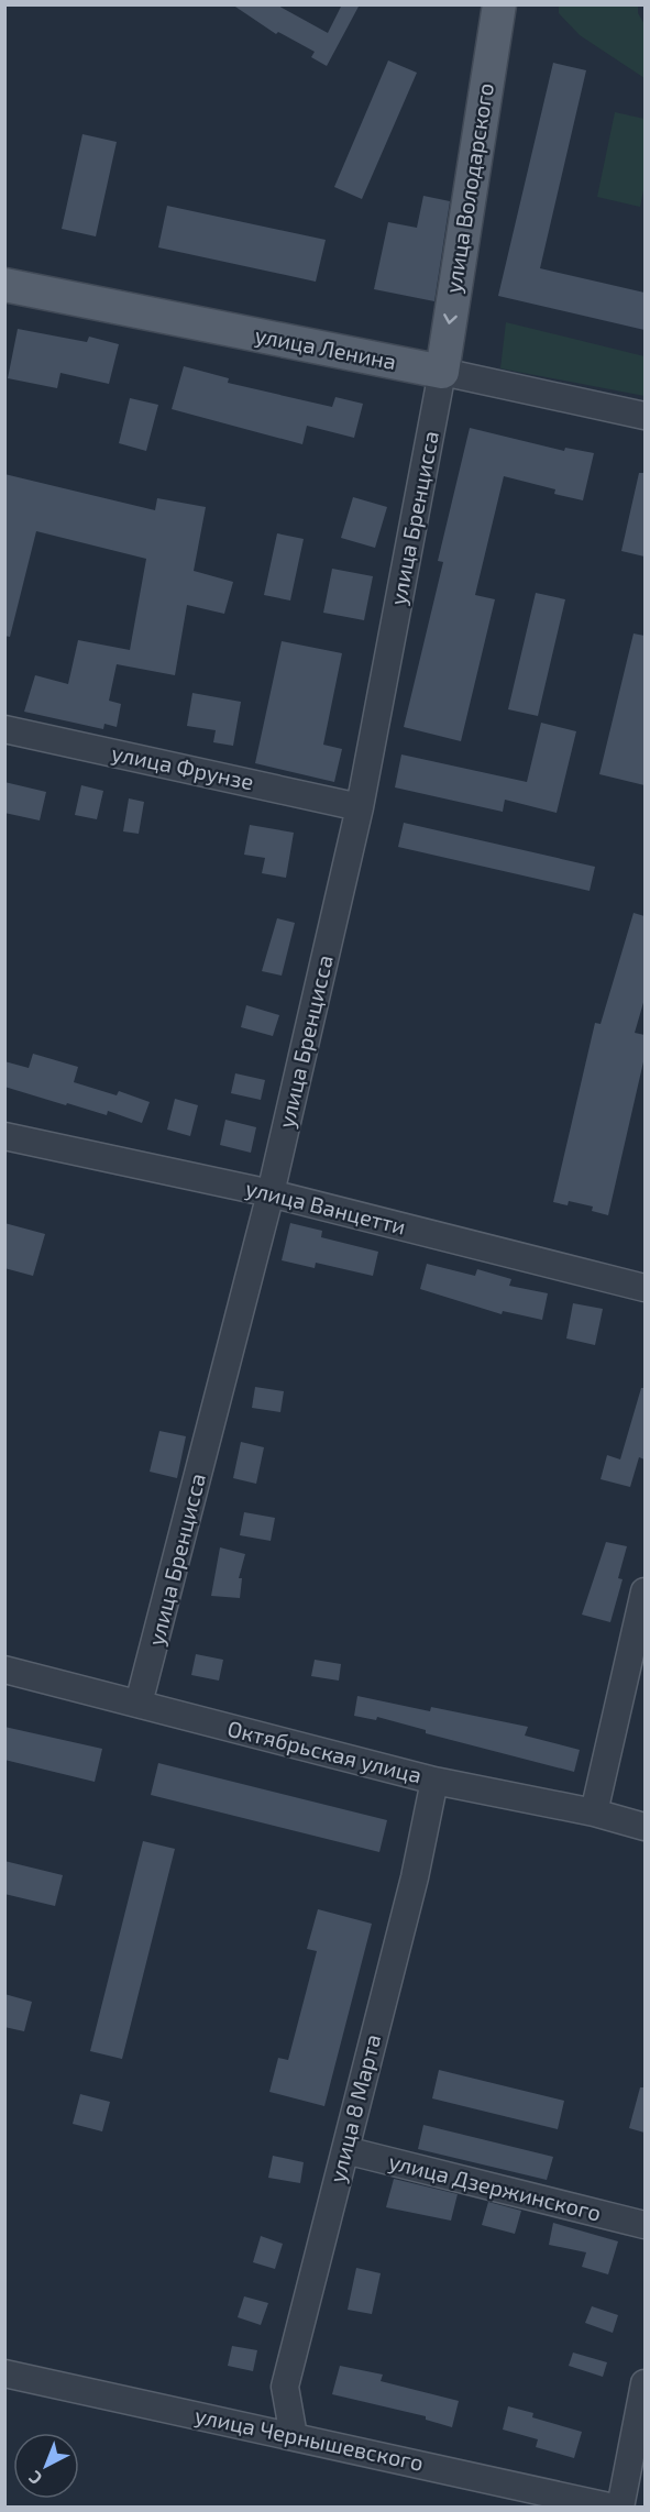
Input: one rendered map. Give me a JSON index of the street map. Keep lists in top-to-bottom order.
{
  "streets": {
    "main road": ["улица Володарского", "улица Ленина"],
    "street": [
      "улица Бренцисса",
      "улица Фрунзе",
      "улица Ванцетти",
      "Октябрьская улица",
      "улица 8 Марта",
      "улица Дзержинского",
      "улица Чернышевского"
    ]
  },
  "crossings": [
    ["улица Володарского", "улица Ленина"],
    ["улица Володарского", "улица Бренцисса"],
    ["улица Ленина", "улица Бренцисса"],
    ["улица Бренцисса", "улица Фрунзе"],
    ["улица Бренцисса", "улица Ванцетти"],
    ["улица Бренцисса", "Октябрьская улица"],
    ["Октябрьская улица", "улица 8 Марта"],
    ["улица 8 Марта", "улица Дзержинского"],
    ["улица 8 Марта", "улица Чернышевского"]
  ],
  "one_way": ["улица Володарского"],
  "north": "bottom left"
}
